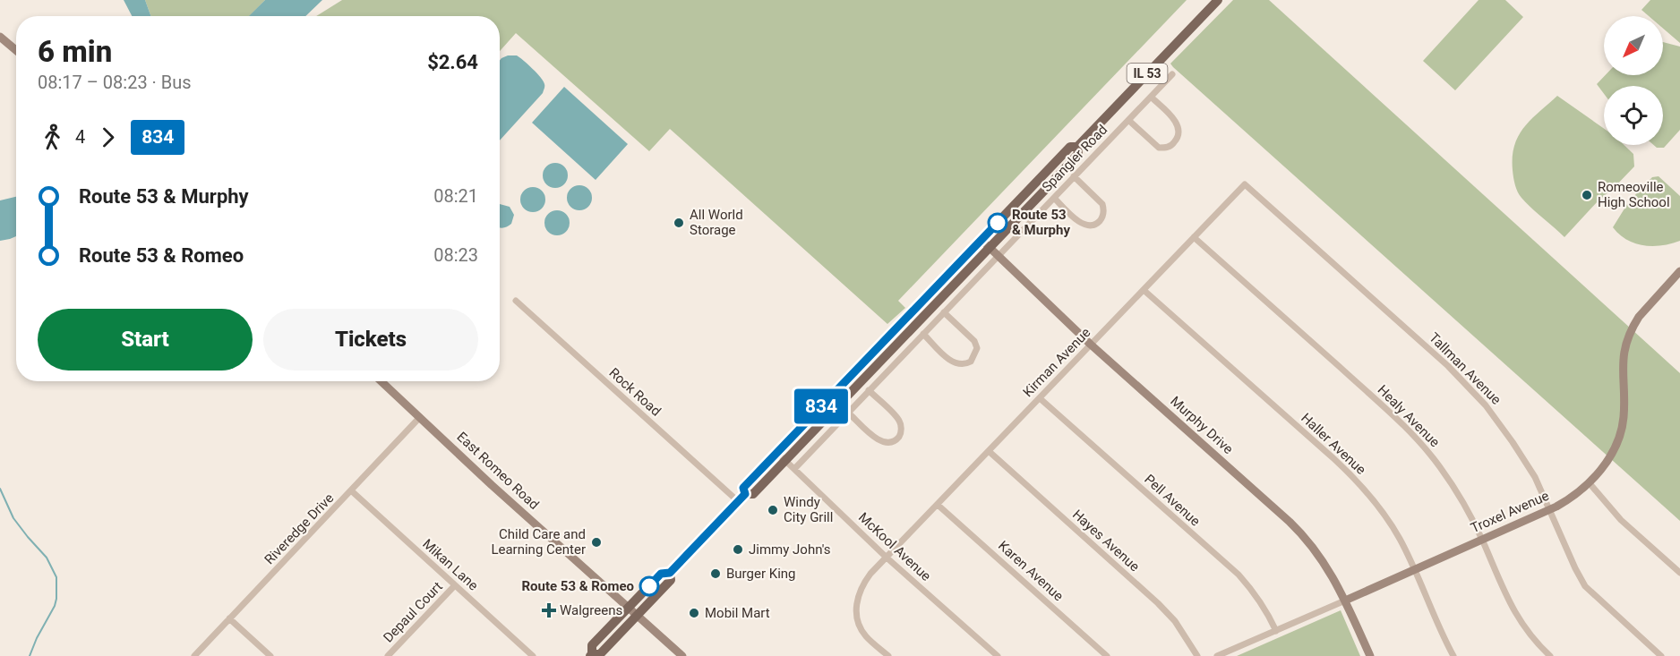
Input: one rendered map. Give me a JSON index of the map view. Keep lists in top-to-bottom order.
{
  "streets": {
    "main road": ["IL 53"],
    "street": [
      "Spangler Road",
      "Kirman Avenue",
      "Tallman Avenue",
      "Rock Road",
      "Healy Avenue",
      "Murphy Drive",
      "Haller Avenue",
      "East Romeo Road",
      "Pell Avenue",
      "Troxel Avenue",
      "Riveredge Drive",
      "Hayes Avenue",
      "McKool Avenue",
      "Mikan Lane",
      "Karen Avenue",
      "Depaul Court"
    ]
  },
  "crossings": [
    ["IL 53", "Rock Road"],
    ["IL 53", "Murphy Drive"],
    ["IL 53", "East Romeo Road"],
    ["IL 53", "McKool Avenue"],
    ["Spangler Road", "Murphy Drive"],
    ["Spangler Road", "McKool Avenue"],
    ["Kirman Avenue", "Tallman Avenue"],
    ["Kirman Avenue", "Healy Avenue"],
    ["Kirman Avenue", "Murphy Drive"],
    ["Kirman Avenue", "Haller Avenue"],
    ["Kirman Avenue", "Pell Avenue"],
    ["Kirman Avenue", "Hayes Avenue"],
    ["Kirman Avenue", "McKool Avenue"],
    ["Kirman Avenue", "Karen Avenue"],
    ["Tallman Avenue", "Troxel Avenue"],
    ["Healy Avenue", "Troxel Avenue"],
    ["Murphy Drive", "Troxel Avenue"],
    ["Haller Avenue", "Troxel Avenue"],
    ["East Romeo Road", "Riveredge Drive"],
    ["Pell Avenue", "Troxel Avenue"],
    ["Riveredge Drive", "Mikan Lane"],
    ["Mikan Lane", "Depaul Court"]
  ],
  "places": {
    "other": [
      "Romeoville High School",
      "All World Storage",
      "Route 53 & Murphy",
      "Windy City Grill",
      "Child Care and Learning Center",
      "Jimmy John's",
      "Burger King",
      "Route 53 & Romeo",
      "Mobil Mart"
    ],
    "health": ["Walgreens"]
  },
  "lines": ["bus line 834"],
  "north": "bottom left",
  "page": {
    "on_map": "834",
    "heading": ["6 min", "08:17 – 08:23 · Bus", "$2.64"],
    "legs": ["4", "834"],
    "list": [
      {
        "name": "Route 53 & Murphy",
        "value": "08:21"
      },
      {
        "name": "Route 53 & Romeo",
        "value": "08:23"
      }
    ],
    "buttons": ["Start", "Tickets"]
  }
}
